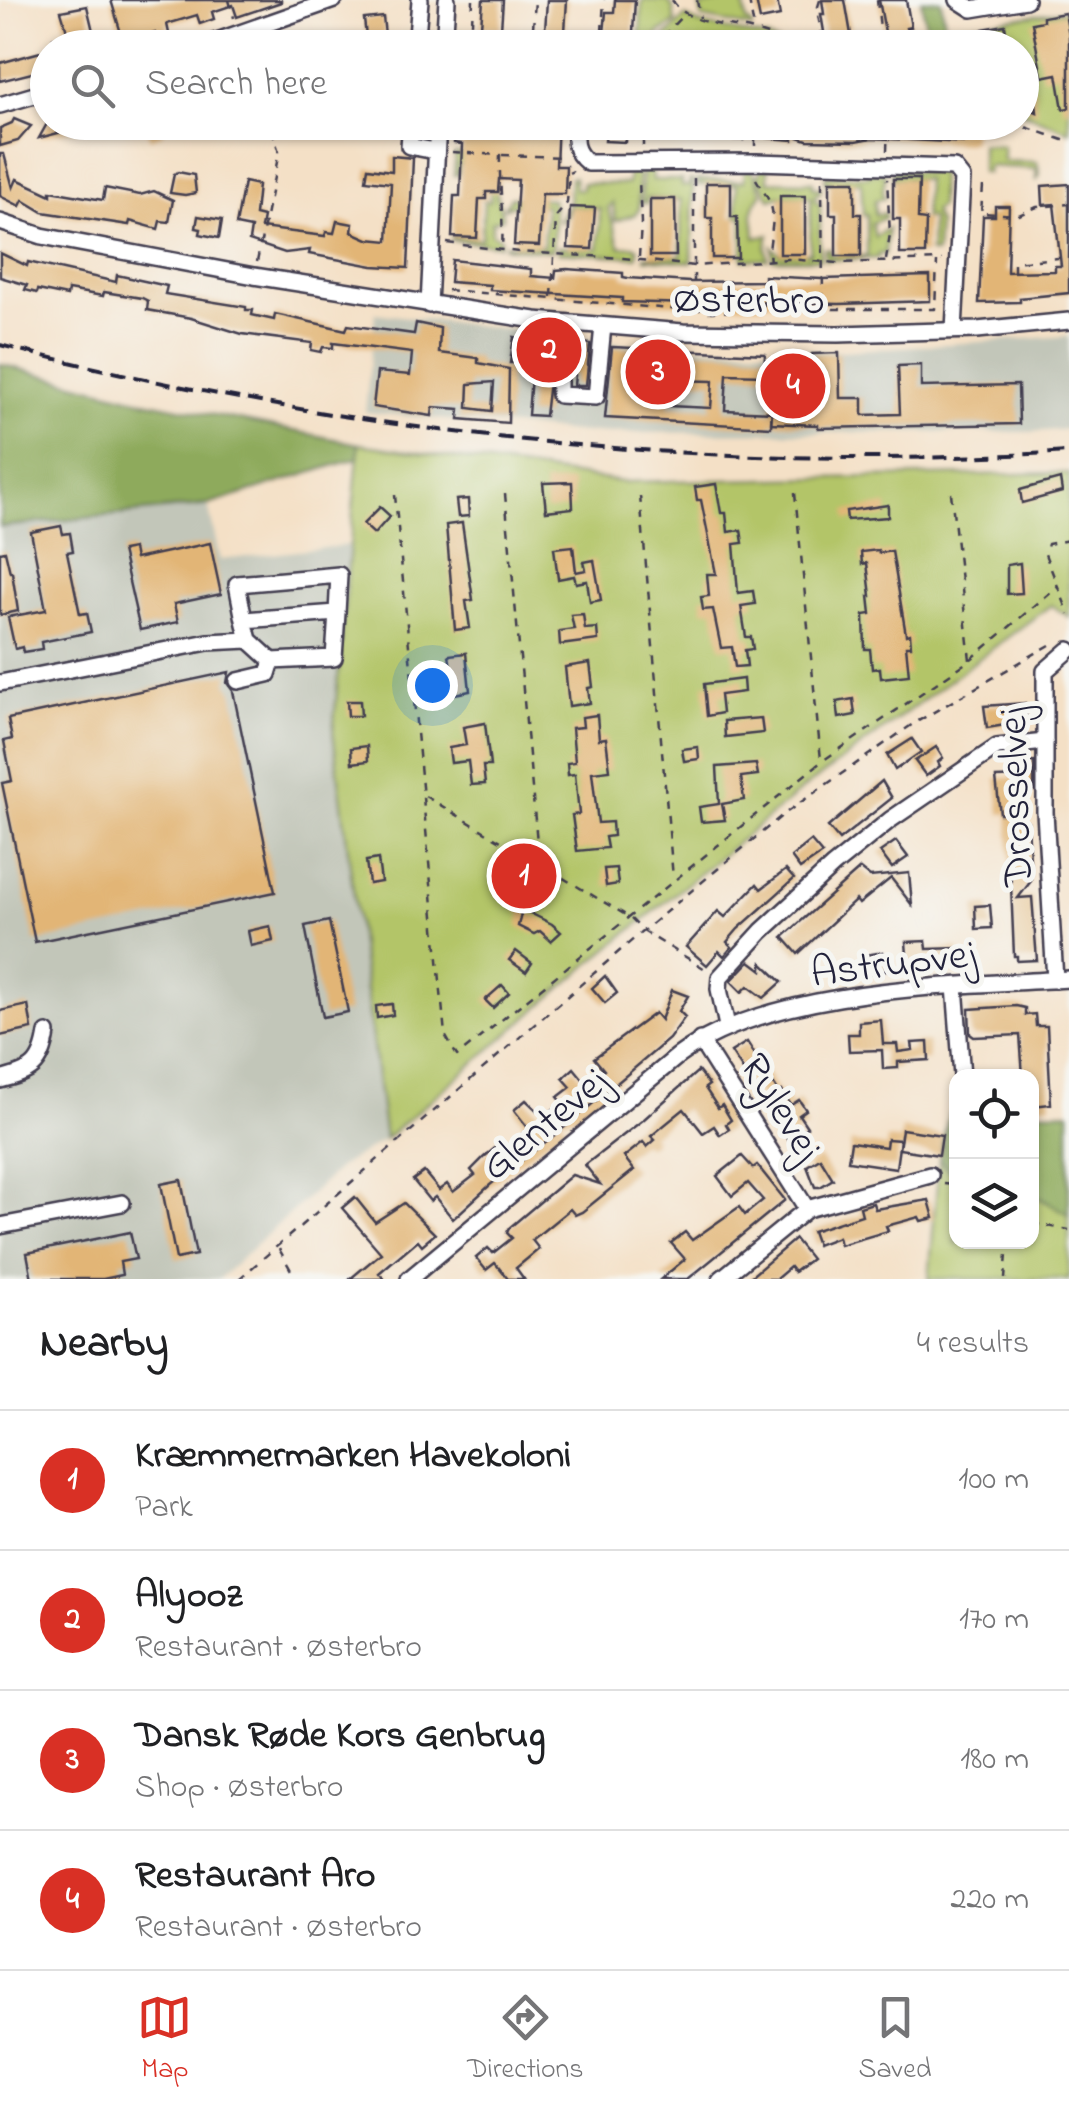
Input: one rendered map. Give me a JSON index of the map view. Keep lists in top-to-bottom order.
{
  "streets": {
    "street": [
      "Østerbro",
      "Drosselvej",
      "Astrupvej",
      "Rylevej",
      "Glentevej"
    ]
  },
  "crossings": [
    ["Drosselvej", "Astrupvej"],
    ["Astrupvej", "Glentevej"],
    ["Rylevej", "Glentevej"]
  ],
  "page": {
    "search": "Search here",
    "pins": [
      "2",
      "3",
      "4",
      "1"
    ],
    "heading": ["Nearby", "4 results"],
    "list": [
      {
        "mark": "1",
        "name": "Kræmmermarken Havekoloni",
        "note": "Park",
        "value": "100 m"
      },
      {
        "mark": "2",
        "name": "Alyooz",
        "note": "Restaurant · Østerbro",
        "value": "170 m"
      },
      {
        "mark": "3",
        "name": "Dansk Røde Kors Genbrug",
        "note": "Shop · Østerbro",
        "value": "180 m"
      },
      {
        "mark": "4",
        "name": "Restaurant Aro",
        "note": "Restaurant · Østerbro",
        "value": "220 m"
      }
    ],
    "nav": ["Map", "Directions", "Saved"]
  }
}
